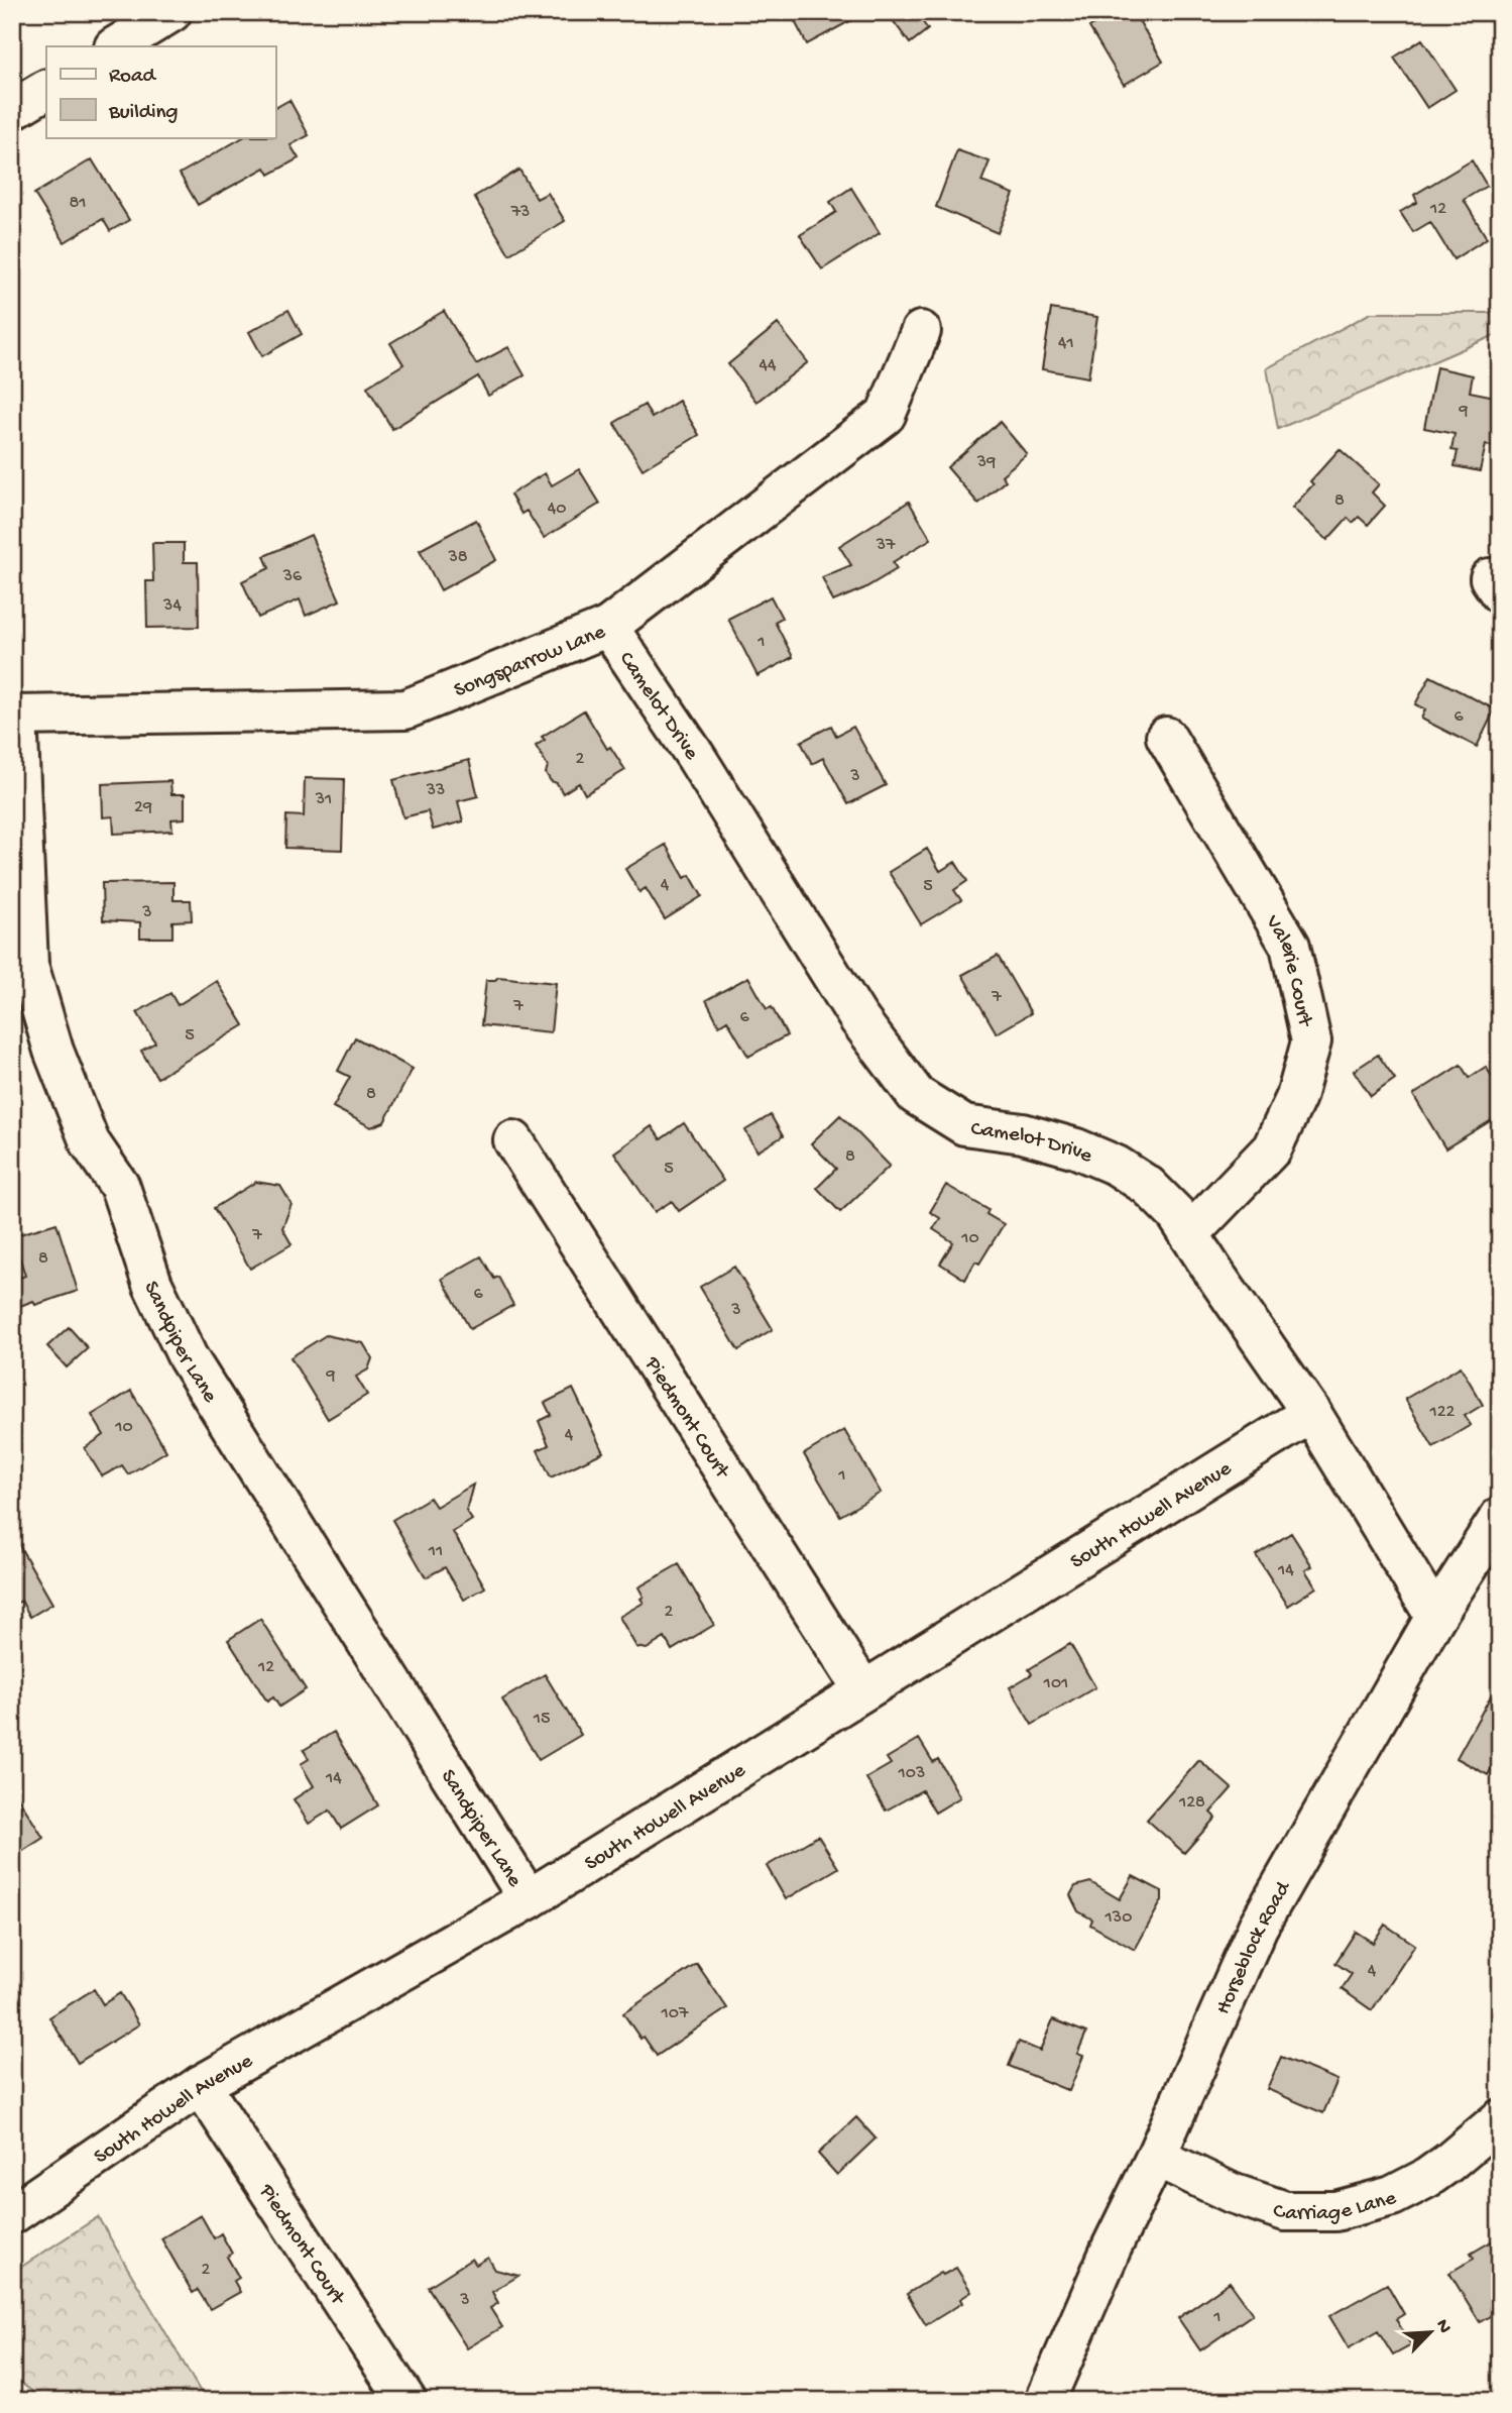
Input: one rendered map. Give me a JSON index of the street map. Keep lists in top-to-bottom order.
{
  "streets": {
    "street": [
      "Songsparrow Lane",
      "Camelot Drive",
      "Valerie Court",
      "Sandpiper Lane",
      "Piedmont Court",
      "South Howell Avenue",
      "Horseblock Road",
      "Carriage Lane"
    ]
  },
  "crossings": [
    ["Songsparrow Lane", "Camelot Drive"],
    ["Songsparrow Lane", "Sandpiper Lane"],
    ["Camelot Drive", "Valerie Court"],
    ["Camelot Drive", "South Howell Avenue"],
    ["Camelot Drive", "Horseblock Road"],
    ["Sandpiper Lane", "South Howell Avenue"],
    ["Piedmont Court", "South Howell Avenue"],
    ["Horseblock Road", "Carriage Lane"]
  ],
  "house_numbers": [
    "81",
    "12",
    "73",
    "41",
    "44",
    "9",
    "39",
    "8",
    "40",
    "37",
    "38",
    "36",
    "34",
    "1",
    "6",
    "2",
    "3",
    "33",
    "31",
    "29",
    "4",
    "5",
    "3",
    "7",
    "7",
    "6",
    "5",
    "8",
    "8",
    "5",
    "7",
    "10",
    "8",
    "6",
    "3",
    "9",
    "122",
    "10",
    "4",
    "1",
    "11",
    "14",
    "2",
    "12",
    "101",
    "15",
    "103",
    "14",
    "128",
    "130",
    "4",
    "107",
    "2",
    "3",
    "1"
  ],
  "legend": ["Road", "Building"],
  "north": "top right"
}
